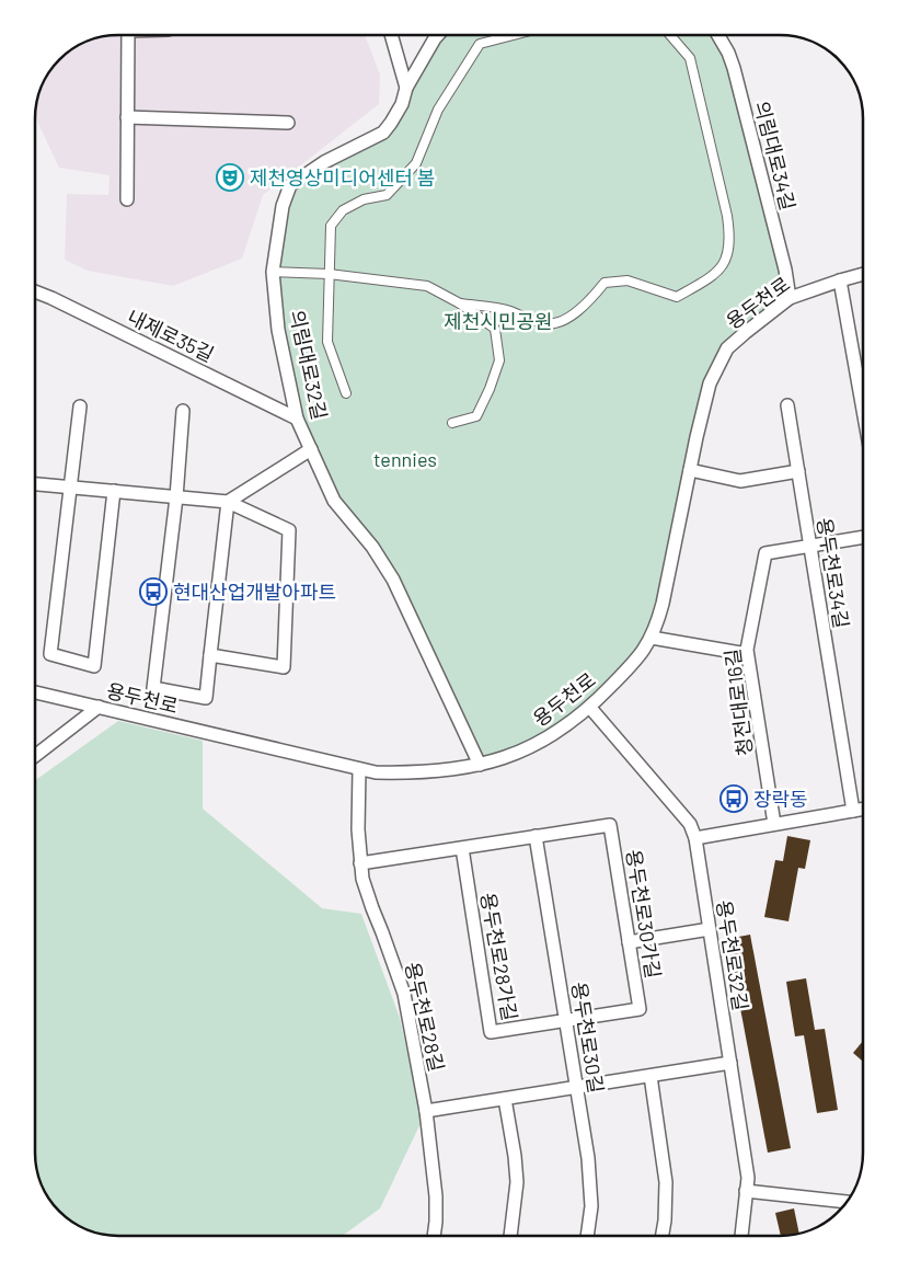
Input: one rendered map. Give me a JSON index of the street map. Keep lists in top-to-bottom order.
{
  "streets": {
    "street": [
      "의림대로34길",
      "용두천로",
      "내제로35길",
      "의림대로32길",
      "용두천로34길",
      "청전대로16길",
      "용두천로30가길",
      "용두천로32길",
      "용두천로28가길",
      "용두천로28길",
      "용두천로30길"
    ]
  },
  "crossings": [
    ["의림대로34길", "용두천로"],
    ["용두천로", "의림대로32길"],
    ["용두천로", "용두천로32길"],
    ["용두천로", "용두천로28길"],
    ["내제로35길", "의림대로32길"],
    ["용두천로34길", "청전대로16길"],
    ["용두천로30가길", "용두천로28가길"],
    ["용두천로30가길", "용두천로30길"],
    ["용두천로28가길", "용두천로30길"]
  ],
  "parks": ["제천시민공원", "tennies"],
  "places": {
    "theatre": ["제천영상미디어센터 봄"],
    "bus stop": ["현대산업개발아파트", "장락동"]
  }
}
